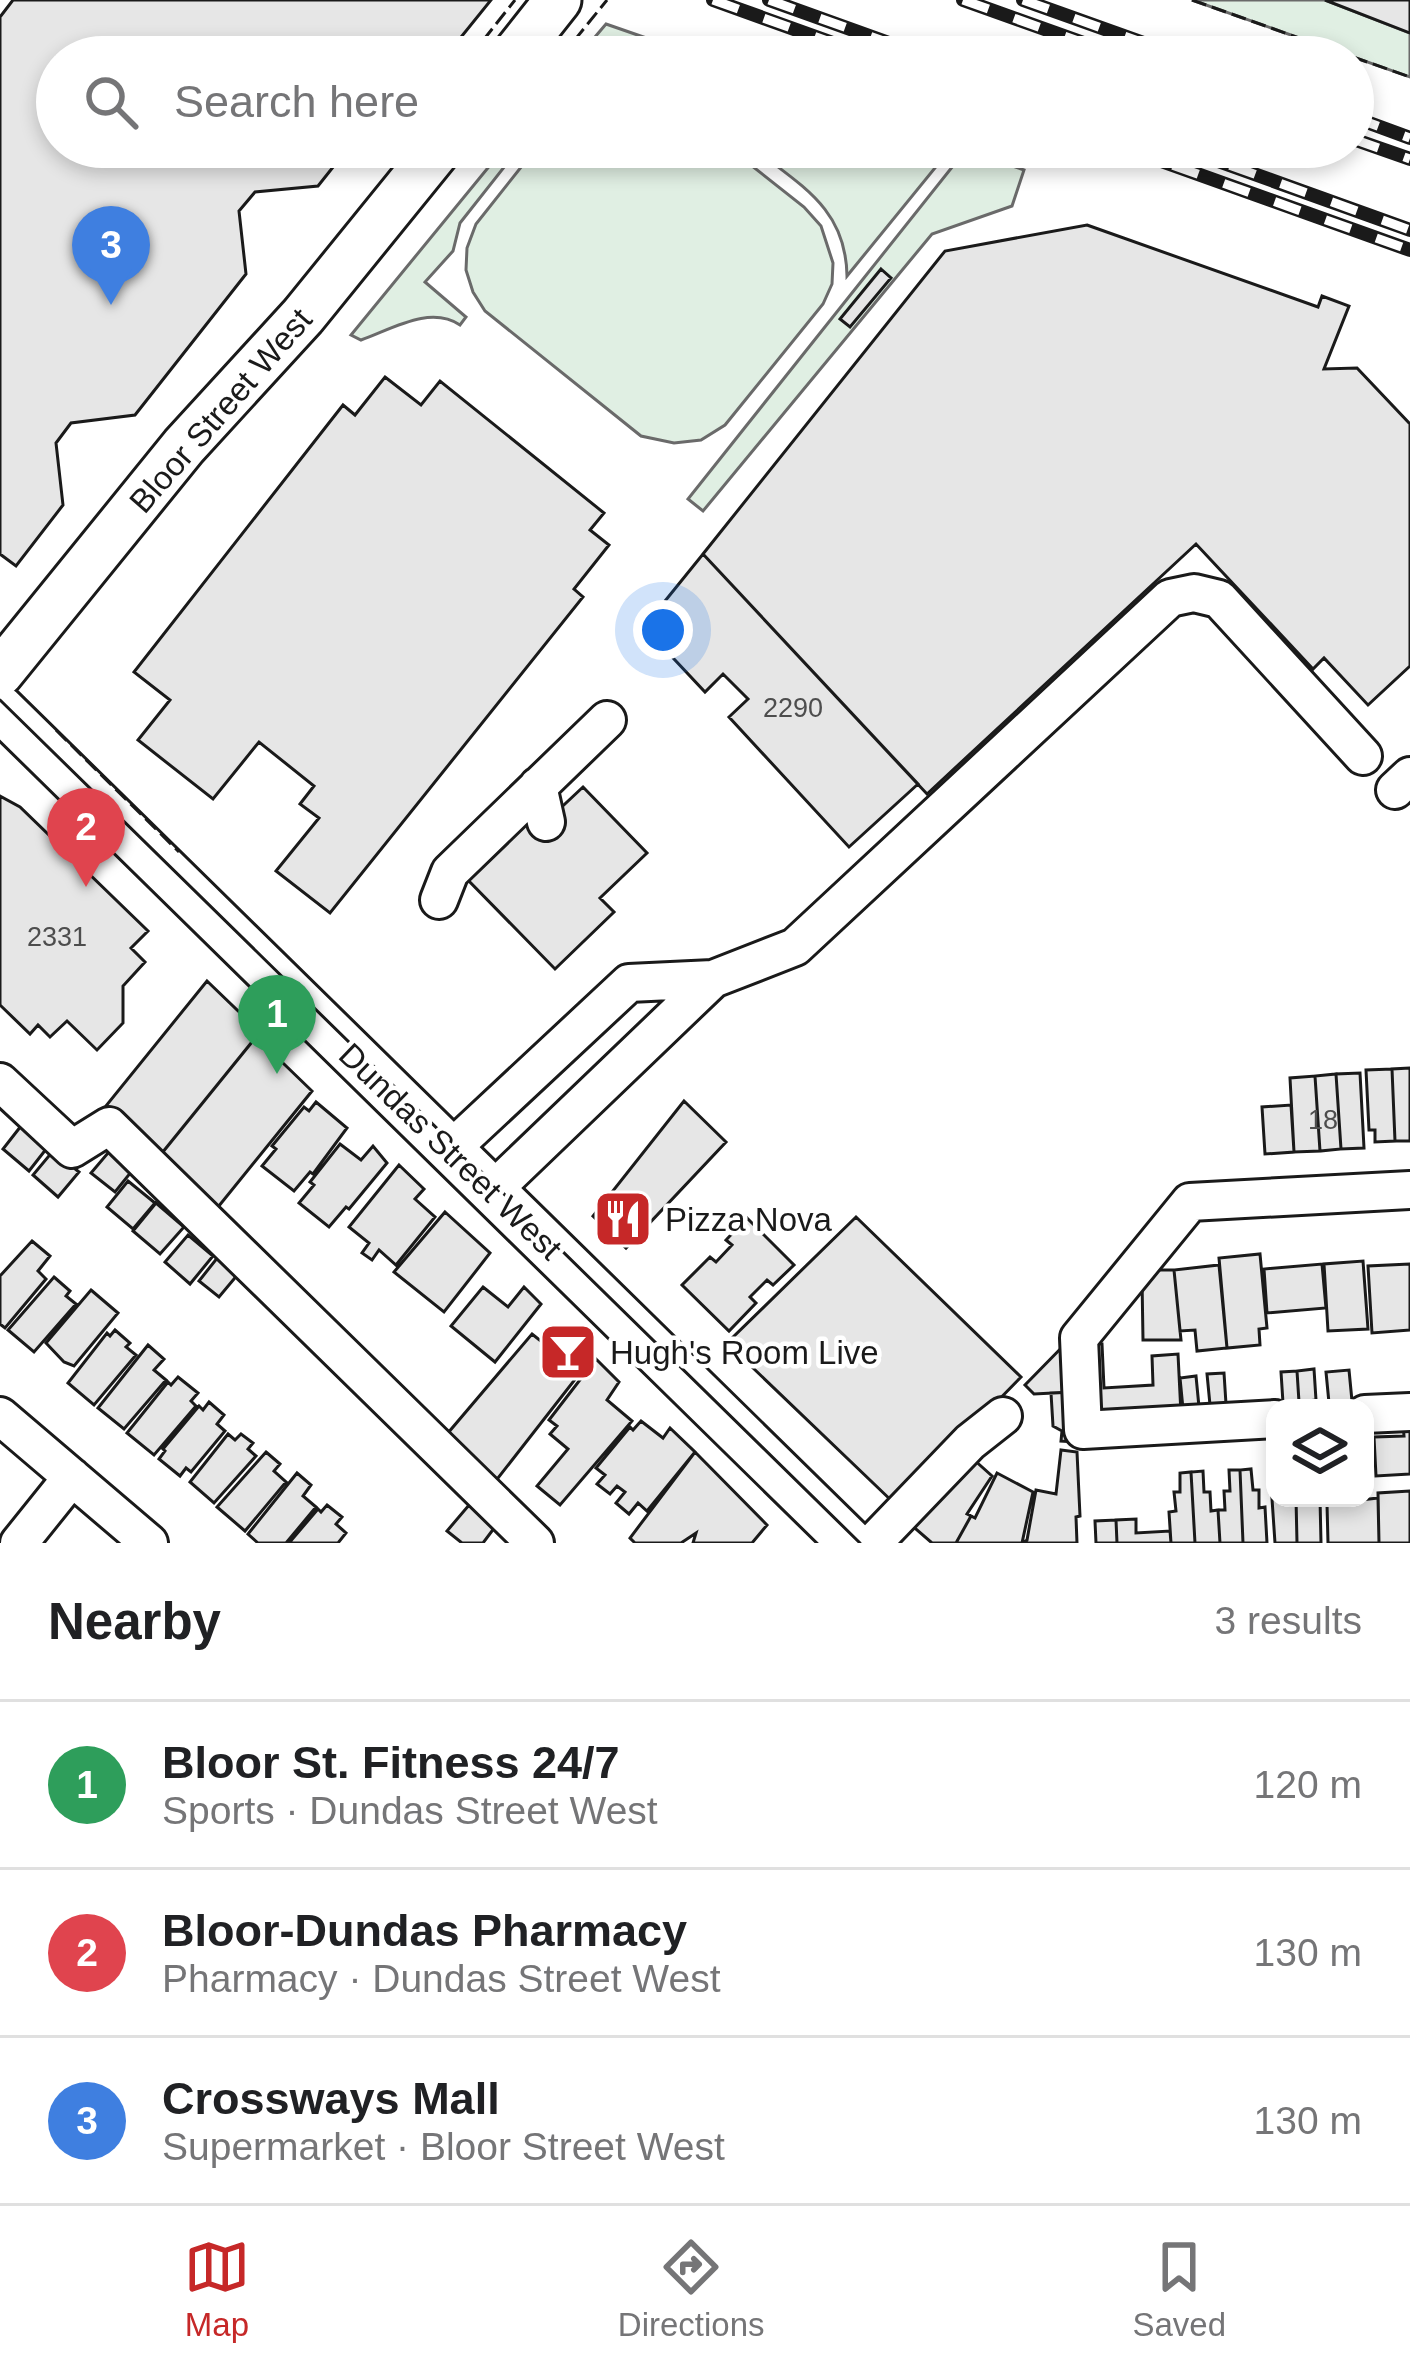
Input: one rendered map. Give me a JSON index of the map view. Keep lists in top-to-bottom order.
{
  "streets": {
    "main road": ["Bloor Street West", "Dundas Street West"]
  },
  "places": {
    "restaurant": ["Pizza Nova"],
    "bar": ["Hugh's Room Live"]
  },
  "house_numbers": ["2290", "2331", "18"],
  "page": {
    "search": "Search here",
    "pins": ["3", "2", "1"],
    "heading": ["Nearby", "3 results"],
    "list": [
      {
        "mark": "1",
        "name": "Bloor St. Fitness 24/7",
        "note": "Sports · Dundas Street West",
        "value": "120 m"
      },
      {
        "mark": "2",
        "name": "Bloor-Dundas Pharmacy",
        "note": "Pharmacy · Dundas Street West",
        "value": "130 m"
      },
      {
        "mark": "3",
        "name": "Crossways Mall",
        "note": "Supermarket · Bloor Street West",
        "value": "130 m"
      }
    ],
    "nav": ["Map", "Directions", "Saved"]
  }
}
